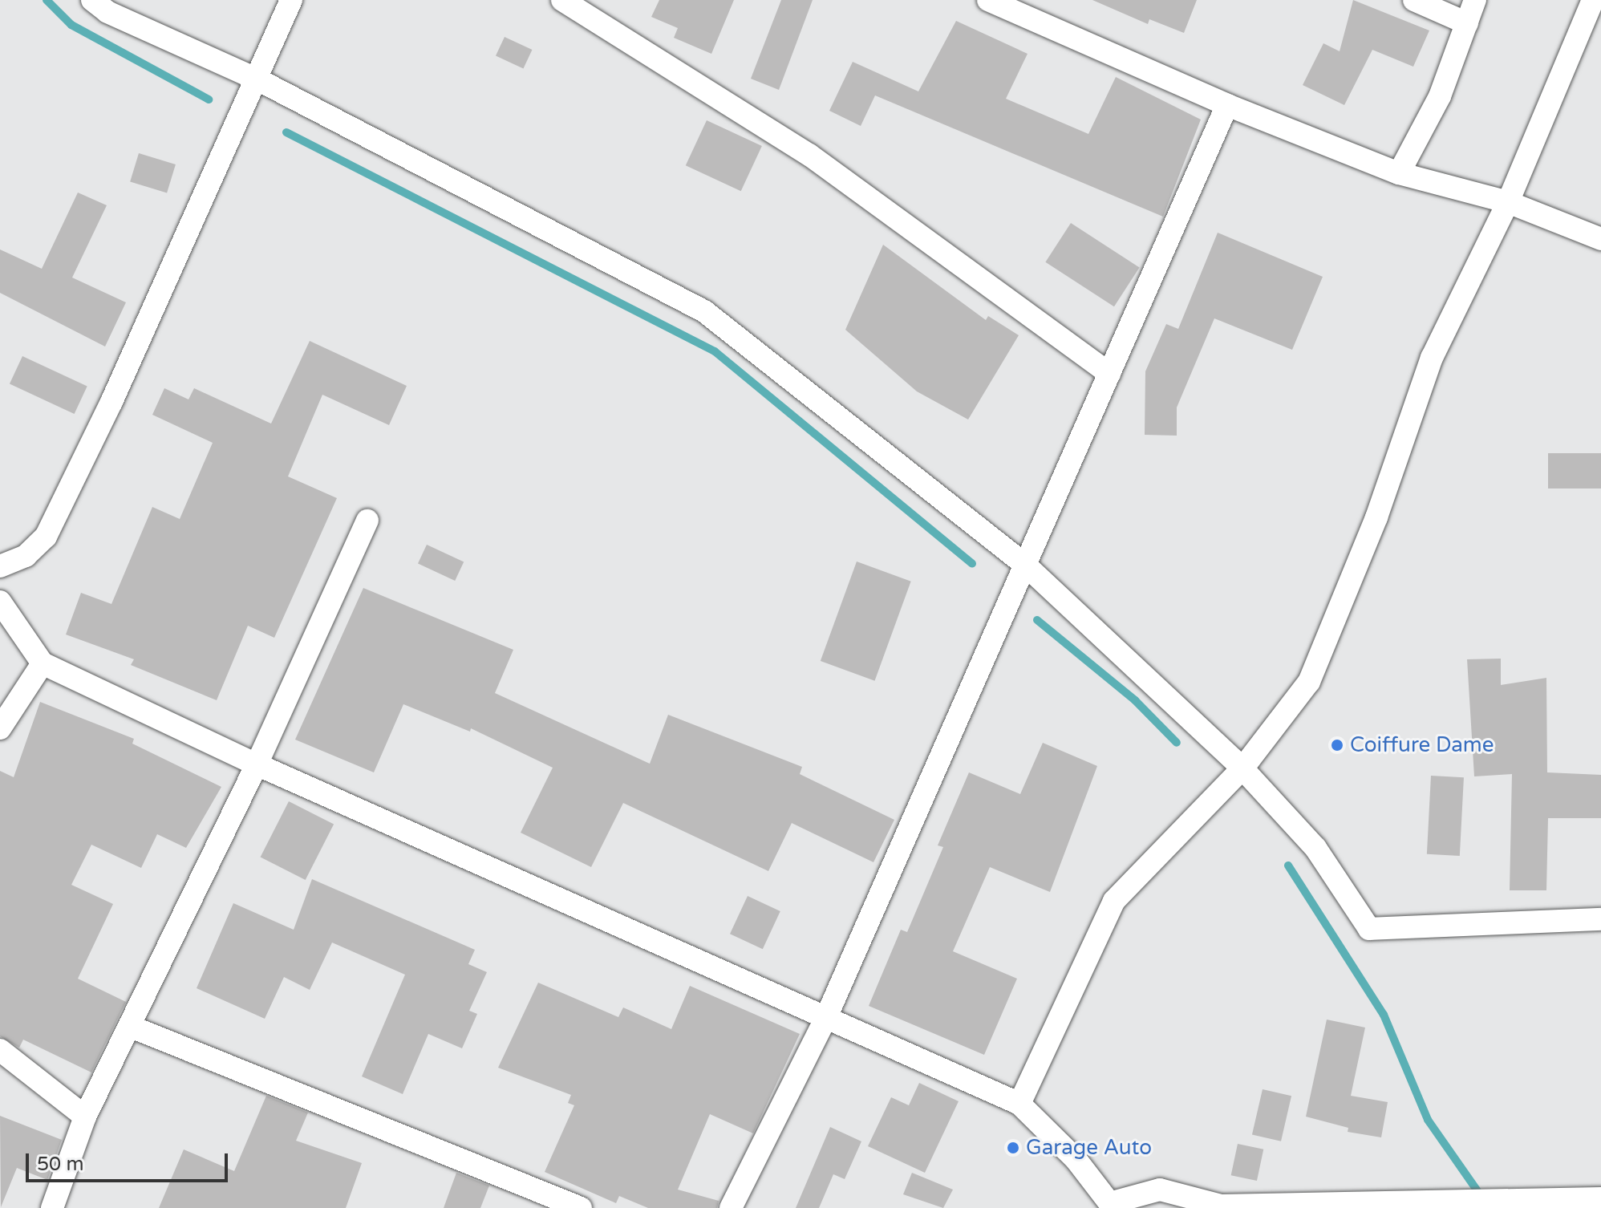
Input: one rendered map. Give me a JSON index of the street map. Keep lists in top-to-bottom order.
{
  "places": ["Coiffure Dame", "Garage Auto"],
  "scale_bar": "50 m"
}
